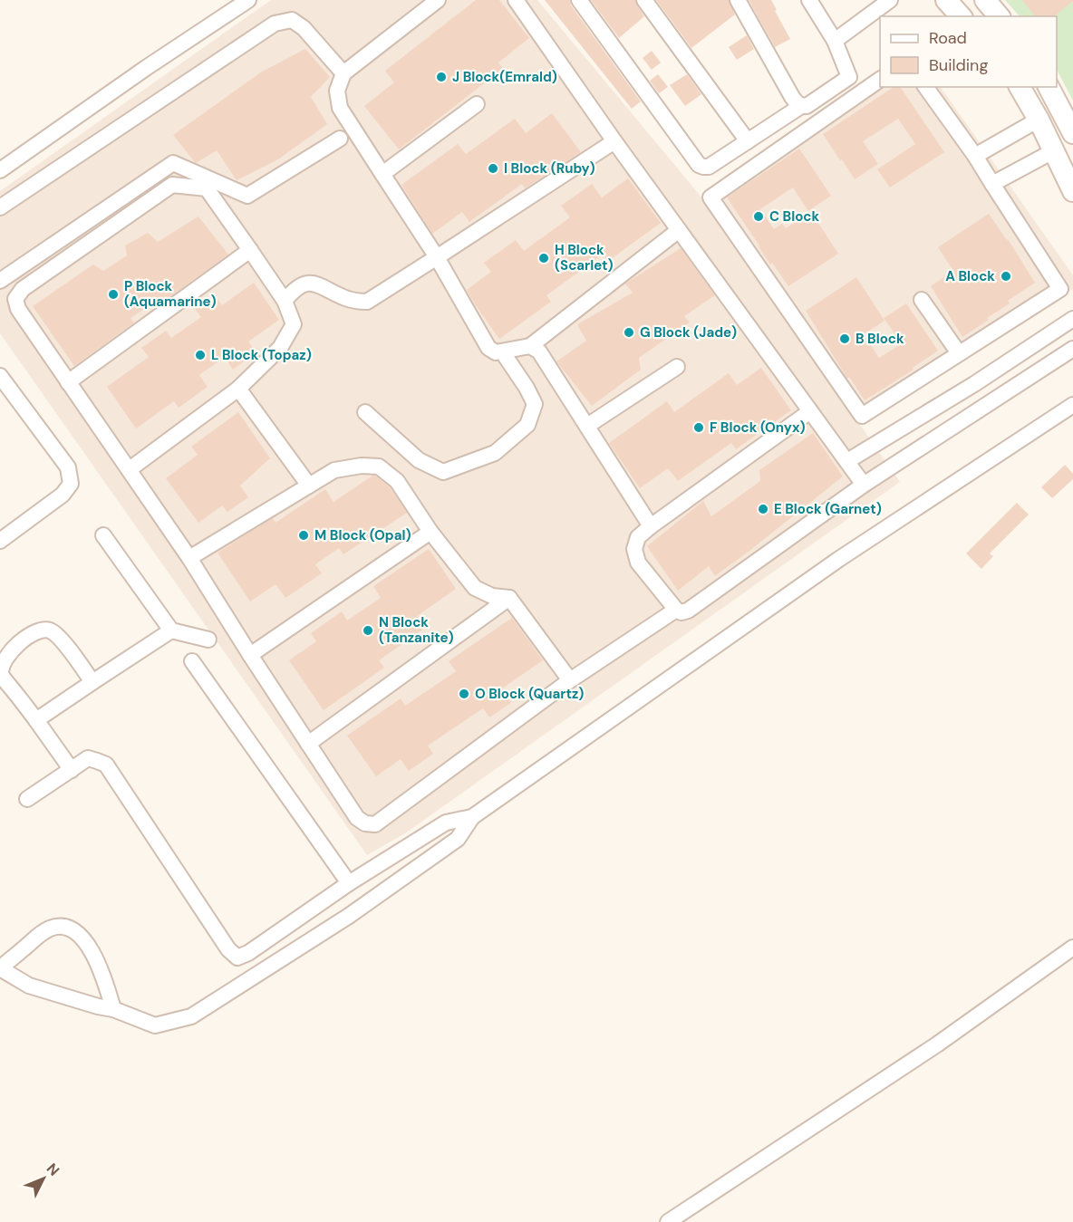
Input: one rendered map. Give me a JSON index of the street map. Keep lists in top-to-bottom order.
{
  "places": [
    "J Block(Emrald)",
    "I Block (Ruby)",
    "C Block",
    "H Block (Scarlet)",
    "A Block",
    "P Block (Aquamarine)",
    "G Block (Jade)",
    "B Block",
    "L Block (Topaz)",
    "F Block (Onyx)",
    "E Block (Garnet)",
    "M Block (Opal)",
    "N Block (Tanzanite)",
    "O Block (Quartz)"
  ],
  "legend": ["Road", "Building"],
  "north": "top right"
}
